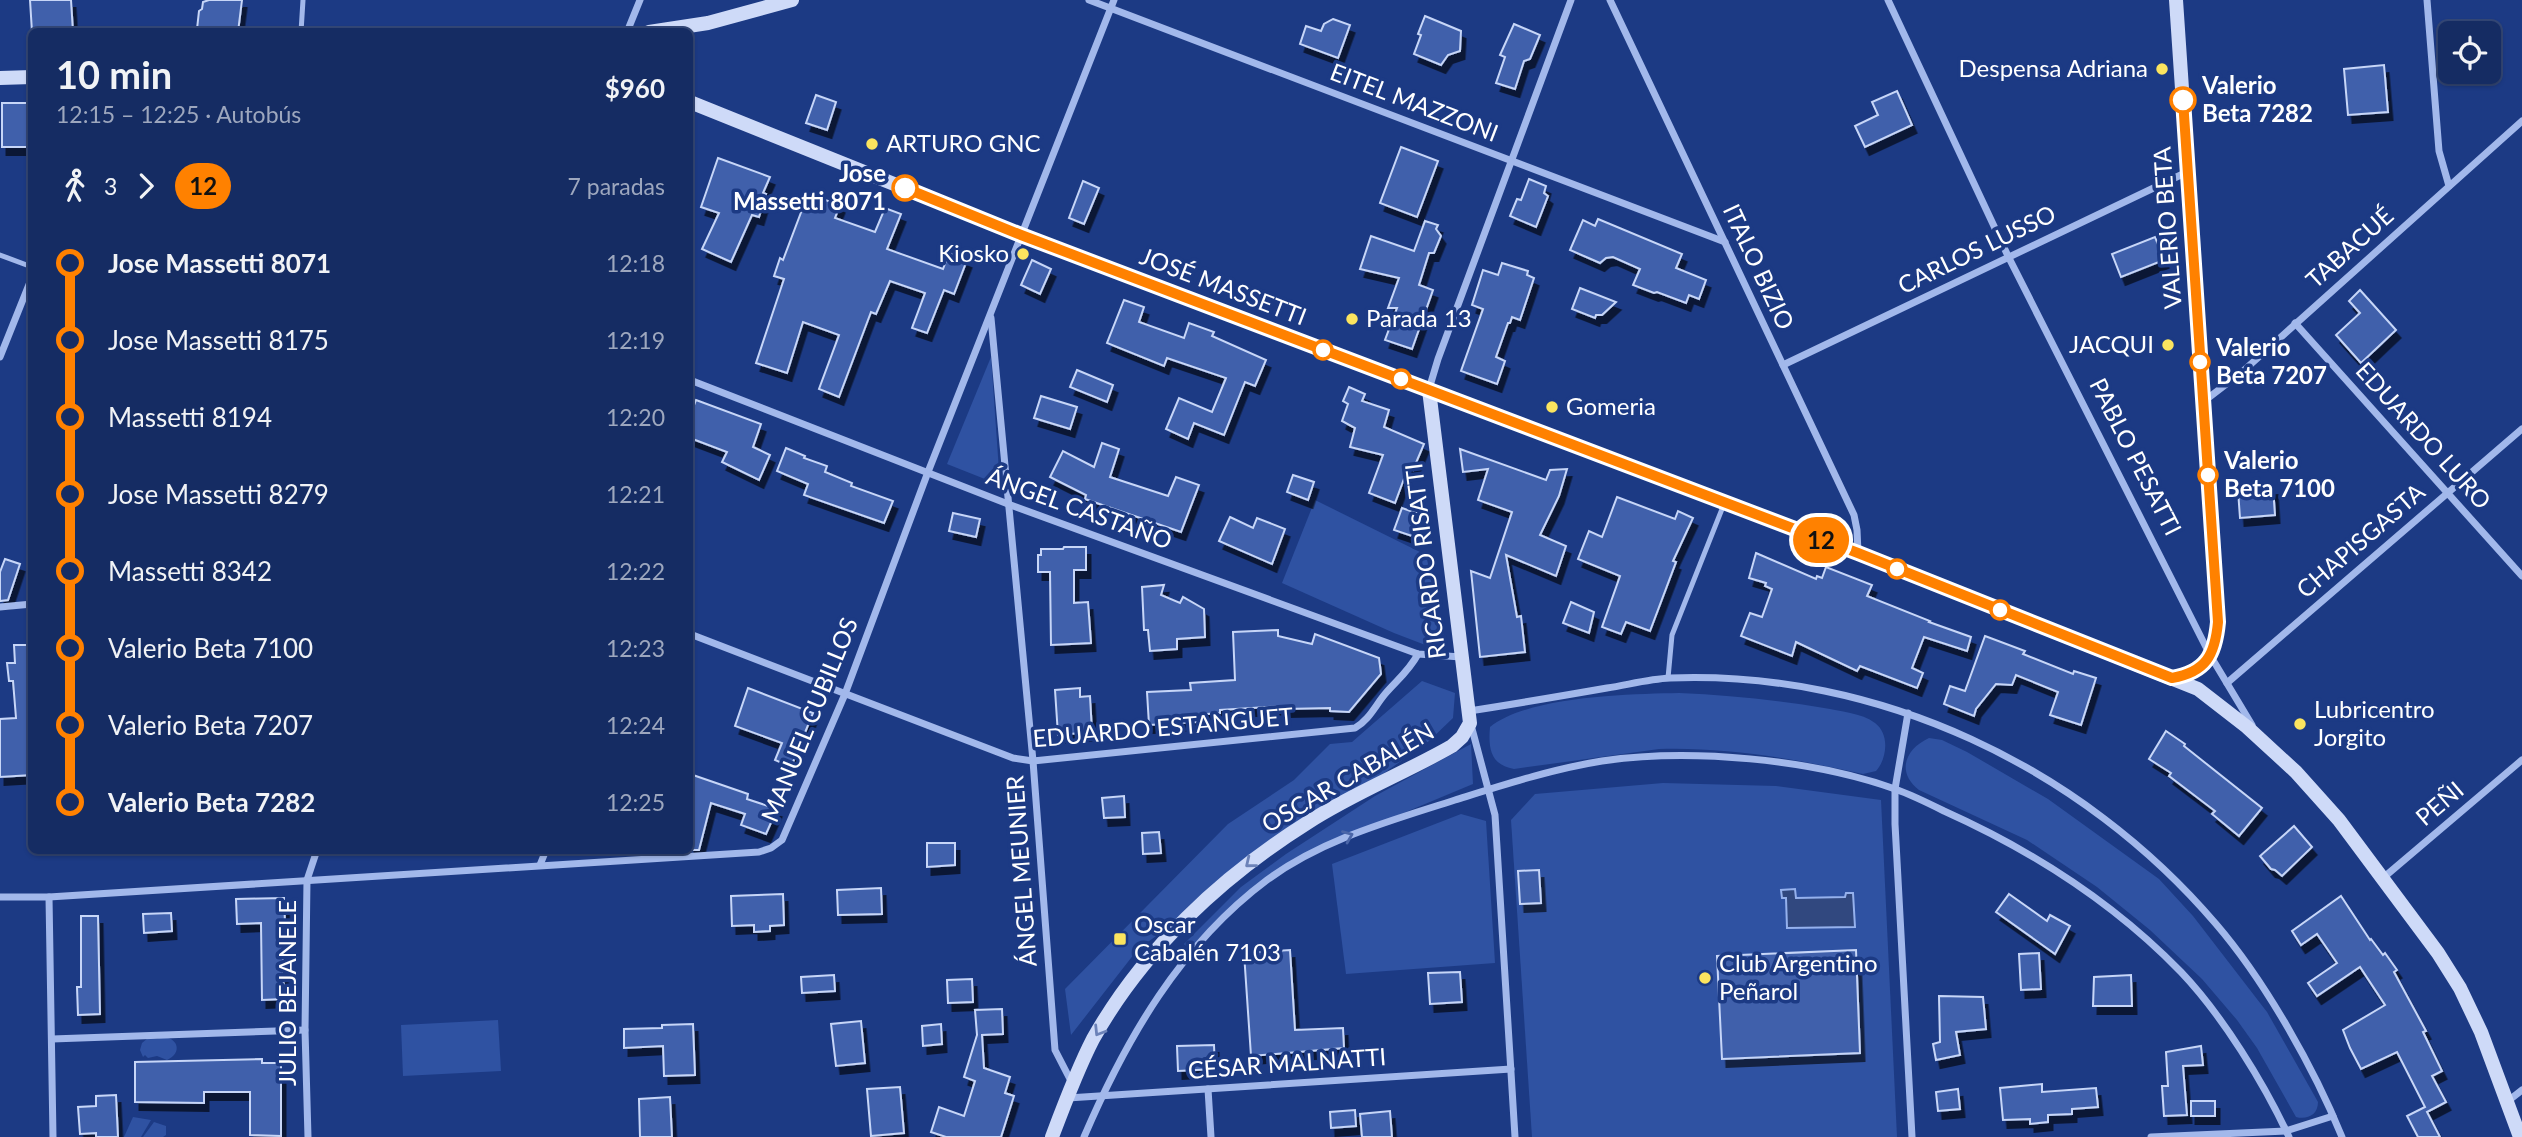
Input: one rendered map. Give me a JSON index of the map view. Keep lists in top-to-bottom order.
{
  "streets": {
    "main road": [
      "VALERIO BETA",
      "JOSÉ MASSETTI",
      "PABLO PESATTI",
      "RICARDO RISATTI",
      "OSCAR CABALÉN"
    ],
    "street": [
      "EITEL MAZZONI",
      "TABACUÉ",
      "CARLOS LUSSO",
      "ITALO BIZIO",
      "EDUARDO LURO",
      "ÁNGEL CASTAÑO",
      "CHAPISGASTA",
      "MANUEL CUBILLOS",
      "EDUARDO ESTANGUET",
      "PEÑI",
      "ÁNGEL MEUNIER",
      "JULIO BEJANELE",
      "CÉSAR MALNATTI"
    ]
  },
  "crossings": [
    ["EITEL MAZZONI", "ITALO BIZIO"],
    ["EITEL MAZZONI", "RICARDO RISATTI"],
    ["EITEL MAZZONI", "MANUEL CUBILLOS"],
    ["VALERIO BETA", "TABACUÉ"],
    ["VALERIO BETA", "CARLOS LUSSO"],
    ["VALERIO BETA", "PABLO PESATTI"],
    ["TABACUÉ", "EDUARDO LURO"],
    ["CARLOS LUSSO", "ITALO BIZIO"],
    ["CARLOS LUSSO", "PABLO PESATTI"],
    ["ITALO BIZIO", "JOSÉ MASSETTI"],
    ["JOSÉ MASSETTI", "PABLO PESATTI"],
    ["JOSÉ MASSETTI", "RICARDO RISATTI"],
    ["JOSÉ MASSETTI", "MANUEL CUBILLOS"],
    ["EDUARDO LURO", "CHAPISGASTA"],
    ["PABLO PESATTI", "CHAPISGASTA"],
    ["PABLO PESATTI", "PEÑI"],
    ["ÁNGEL CASTAÑO", "RICARDO RISATTI"],
    ["ÁNGEL CASTAÑO", "MANUEL CUBILLOS"],
    ["ÁNGEL CASTAÑO", "EDUARDO ESTANGUET"],
    ["ÁNGEL CASTAÑO", "ÁNGEL MEUNIER"],
    ["RICARDO RISATTI", "OSCAR CABALÉN"],
    ["RICARDO RISATTI", "CÉSAR MALNATTI"],
    ["MANUEL CUBILLOS", "EDUARDO ESTANGUET"],
    ["MANUEL CUBILLOS", "ÁNGEL MEUNIER"],
    ["MANUEL CUBILLOS", "JULIO BEJANELE"],
    ["EDUARDO ESTANGUET", "ÁNGEL MEUNIER"],
    ["OSCAR CABALÉN", "ÁNGEL MEUNIER"],
    ["OSCAR CABALÉN", "CÉSAR MALNATTI"],
    ["ÁNGEL MEUNIER", "CÉSAR MALNATTI"]
  ],
  "one_way": ["OSCAR CABALÉN"],
  "places": {
    "other": [
      "Despensa Adriana",
      "Valerio Beta 7282",
      "ARTURO GNC",
      "Jose Massetti 8071",
      "Kiosko",
      "Parada 13",
      "JACQUI",
      "Valerio Beta 7207",
      "Gomeria",
      "Valerio Beta 7100",
      "Lubricentro Jorgito",
      "Club Argentino Peñarol"
    ],
    "transit": ["Oscar Cabalén 7103"]
  },
  "lines": ["bus line 12"],
  "page": {
    "on_map": "12",
    "heading": ["10 min", "12:15 – 12:25 · Autobús", "$960"],
    "legs": ["3", "12", "7 paradas"],
    "list": [
      {
        "name": "Jose Massetti 8071",
        "value": "12:18"
      },
      {
        "name": "Jose Massetti 8175",
        "value": "12:19"
      },
      {
        "name": "Massetti 8194",
        "value": "12:20"
      },
      {
        "name": "Jose Massetti 8279",
        "value": "12:21"
      },
      {
        "name": "Massetti 8342",
        "value": "12:22"
      },
      {
        "name": "Valerio Beta 7100",
        "value": "12:23"
      },
      {
        "name": "Valerio Beta 7207",
        "value": "12:24"
      },
      {
        "name": "Valerio Beta 7282",
        "value": "12:25"
      }
    ]
  }
}
